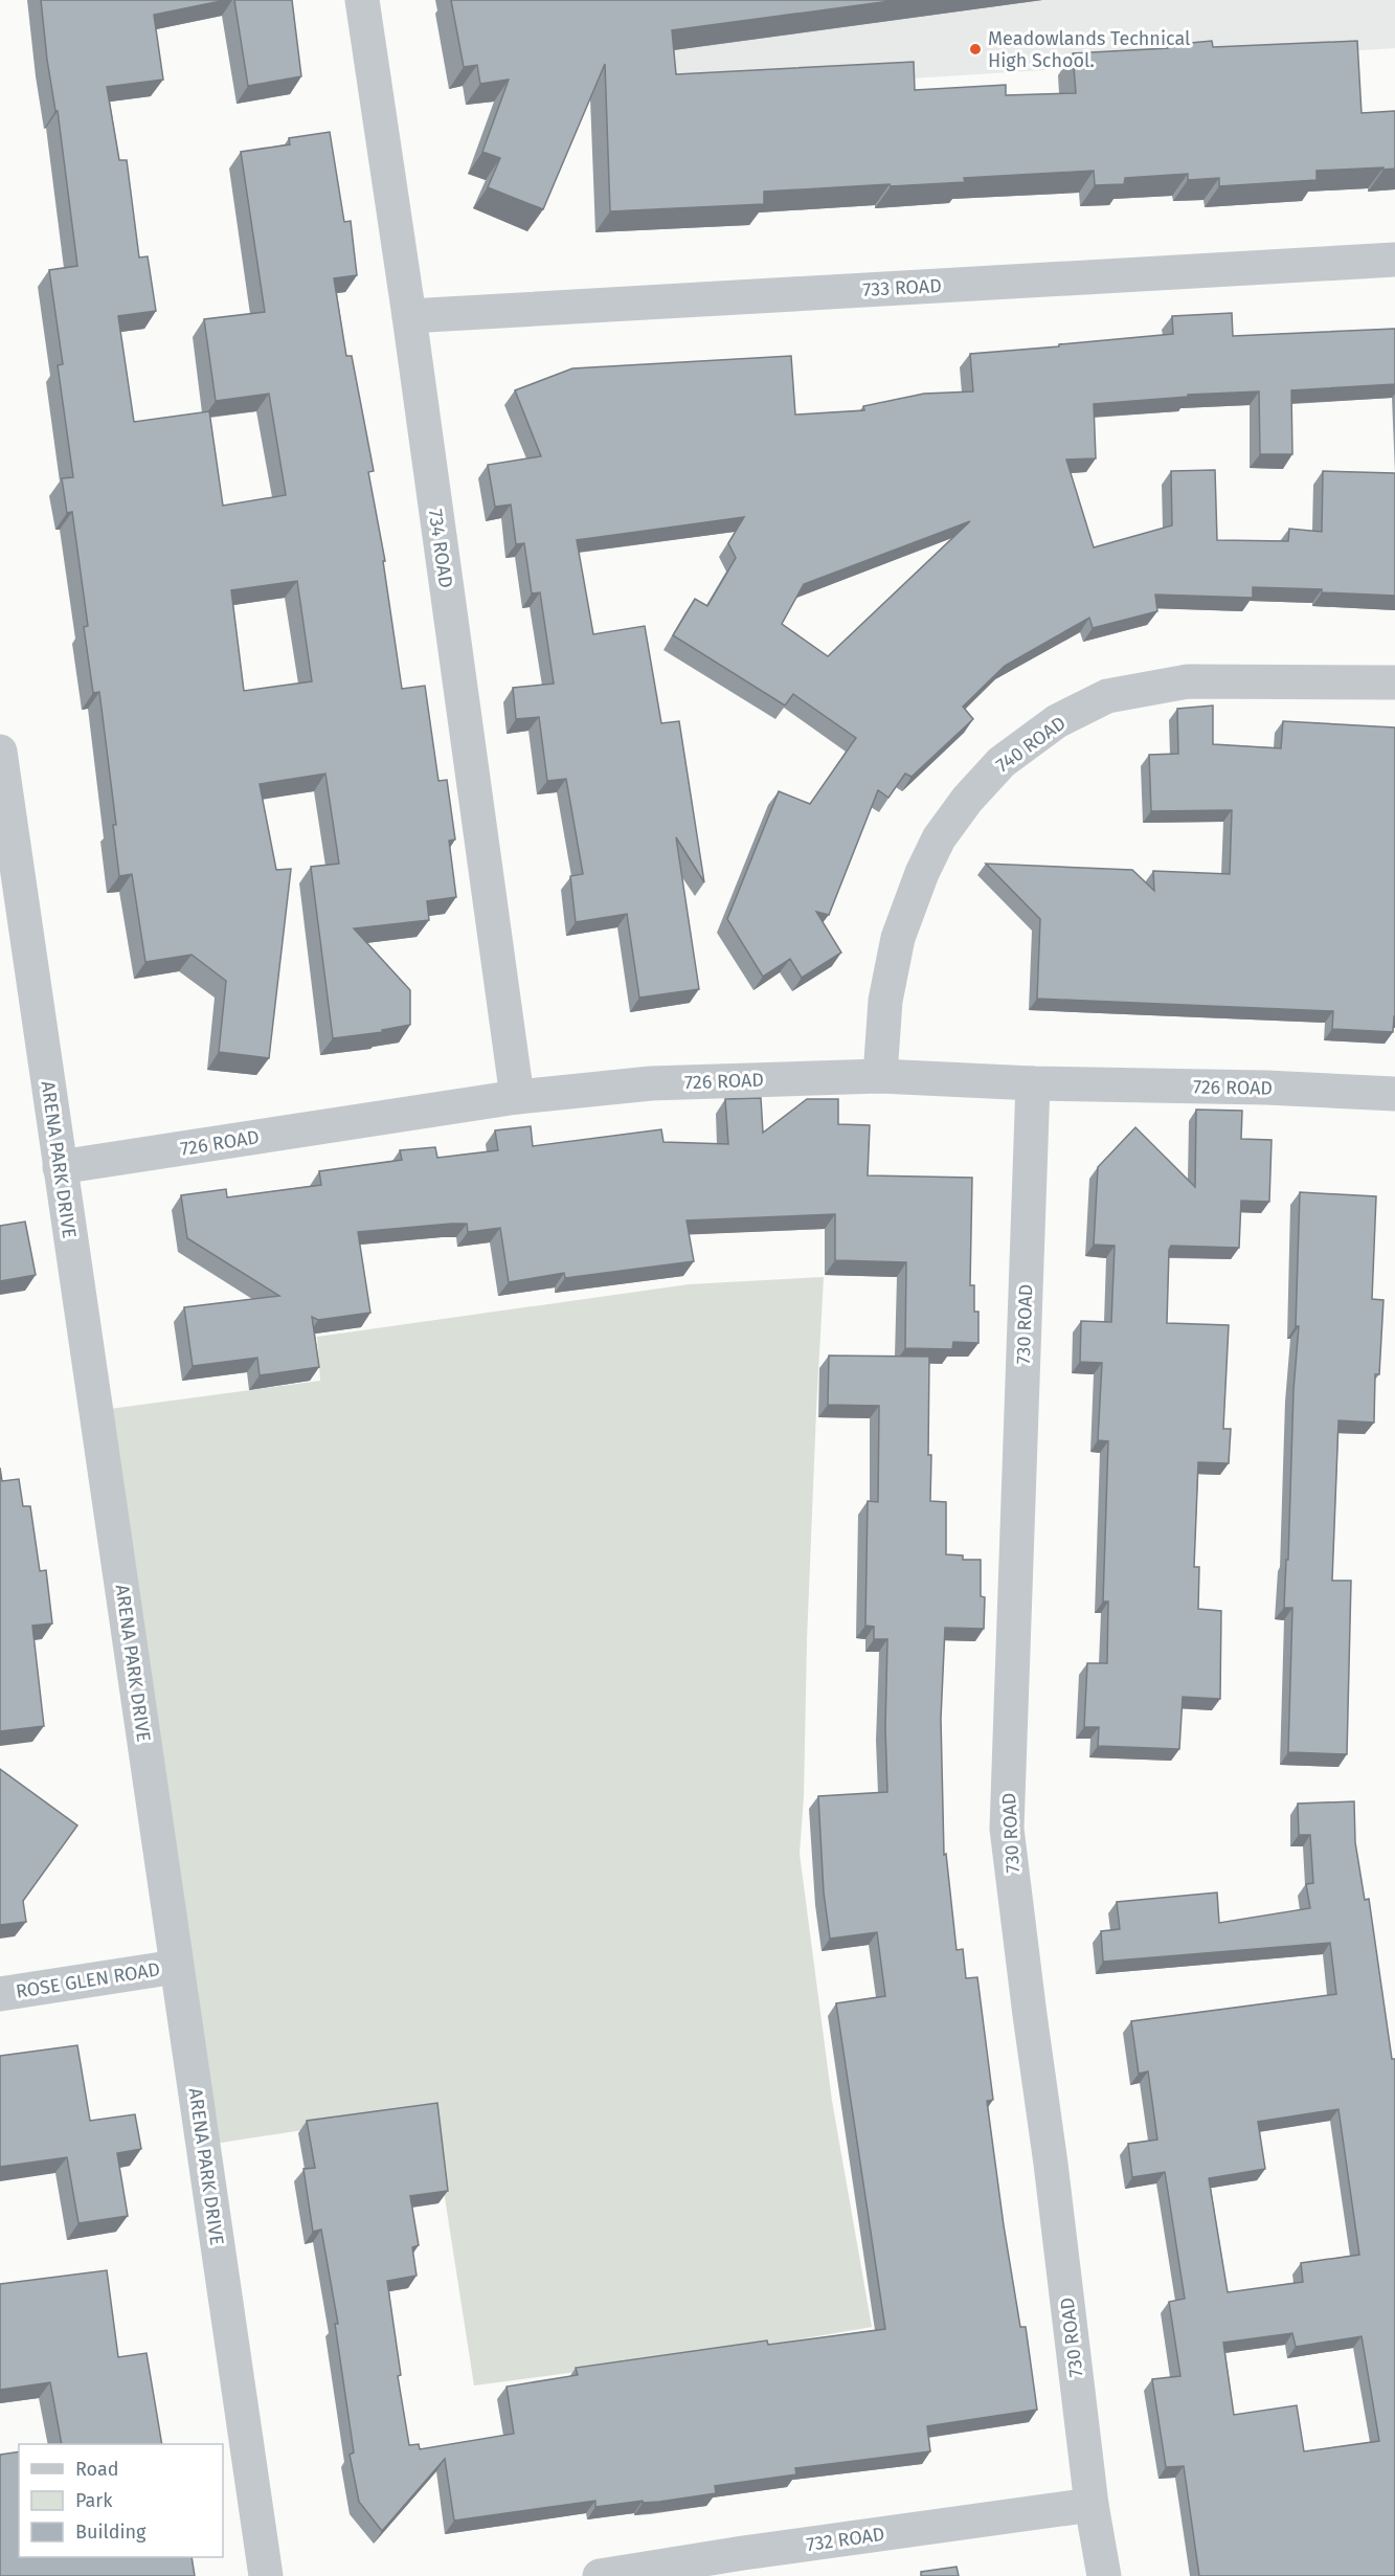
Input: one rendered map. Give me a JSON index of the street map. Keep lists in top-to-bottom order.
{
  "streets": {
    "street": [
      "733 ROAD",
      "734 ROAD",
      "740 ROAD",
      "726 ROAD",
      "ARENA PARK DRIVE",
      "730 ROAD",
      "ROSE GLEN ROAD",
      "732 ROAD"
    ]
  },
  "crossings": [
    ["733 ROAD", "734 ROAD"],
    ["734 ROAD", "726 ROAD"],
    ["740 ROAD", "726 ROAD"],
    ["726 ROAD", "ARENA PARK DRIVE"],
    ["726 ROAD", "730 ROAD"],
    ["ARENA PARK DRIVE", "ROSE GLEN ROAD"],
    ["730 ROAD", "732 ROAD"]
  ],
  "places": ["Meadowlands Technical High School."],
  "legend": ["Road", "Park", "Building"]
}
